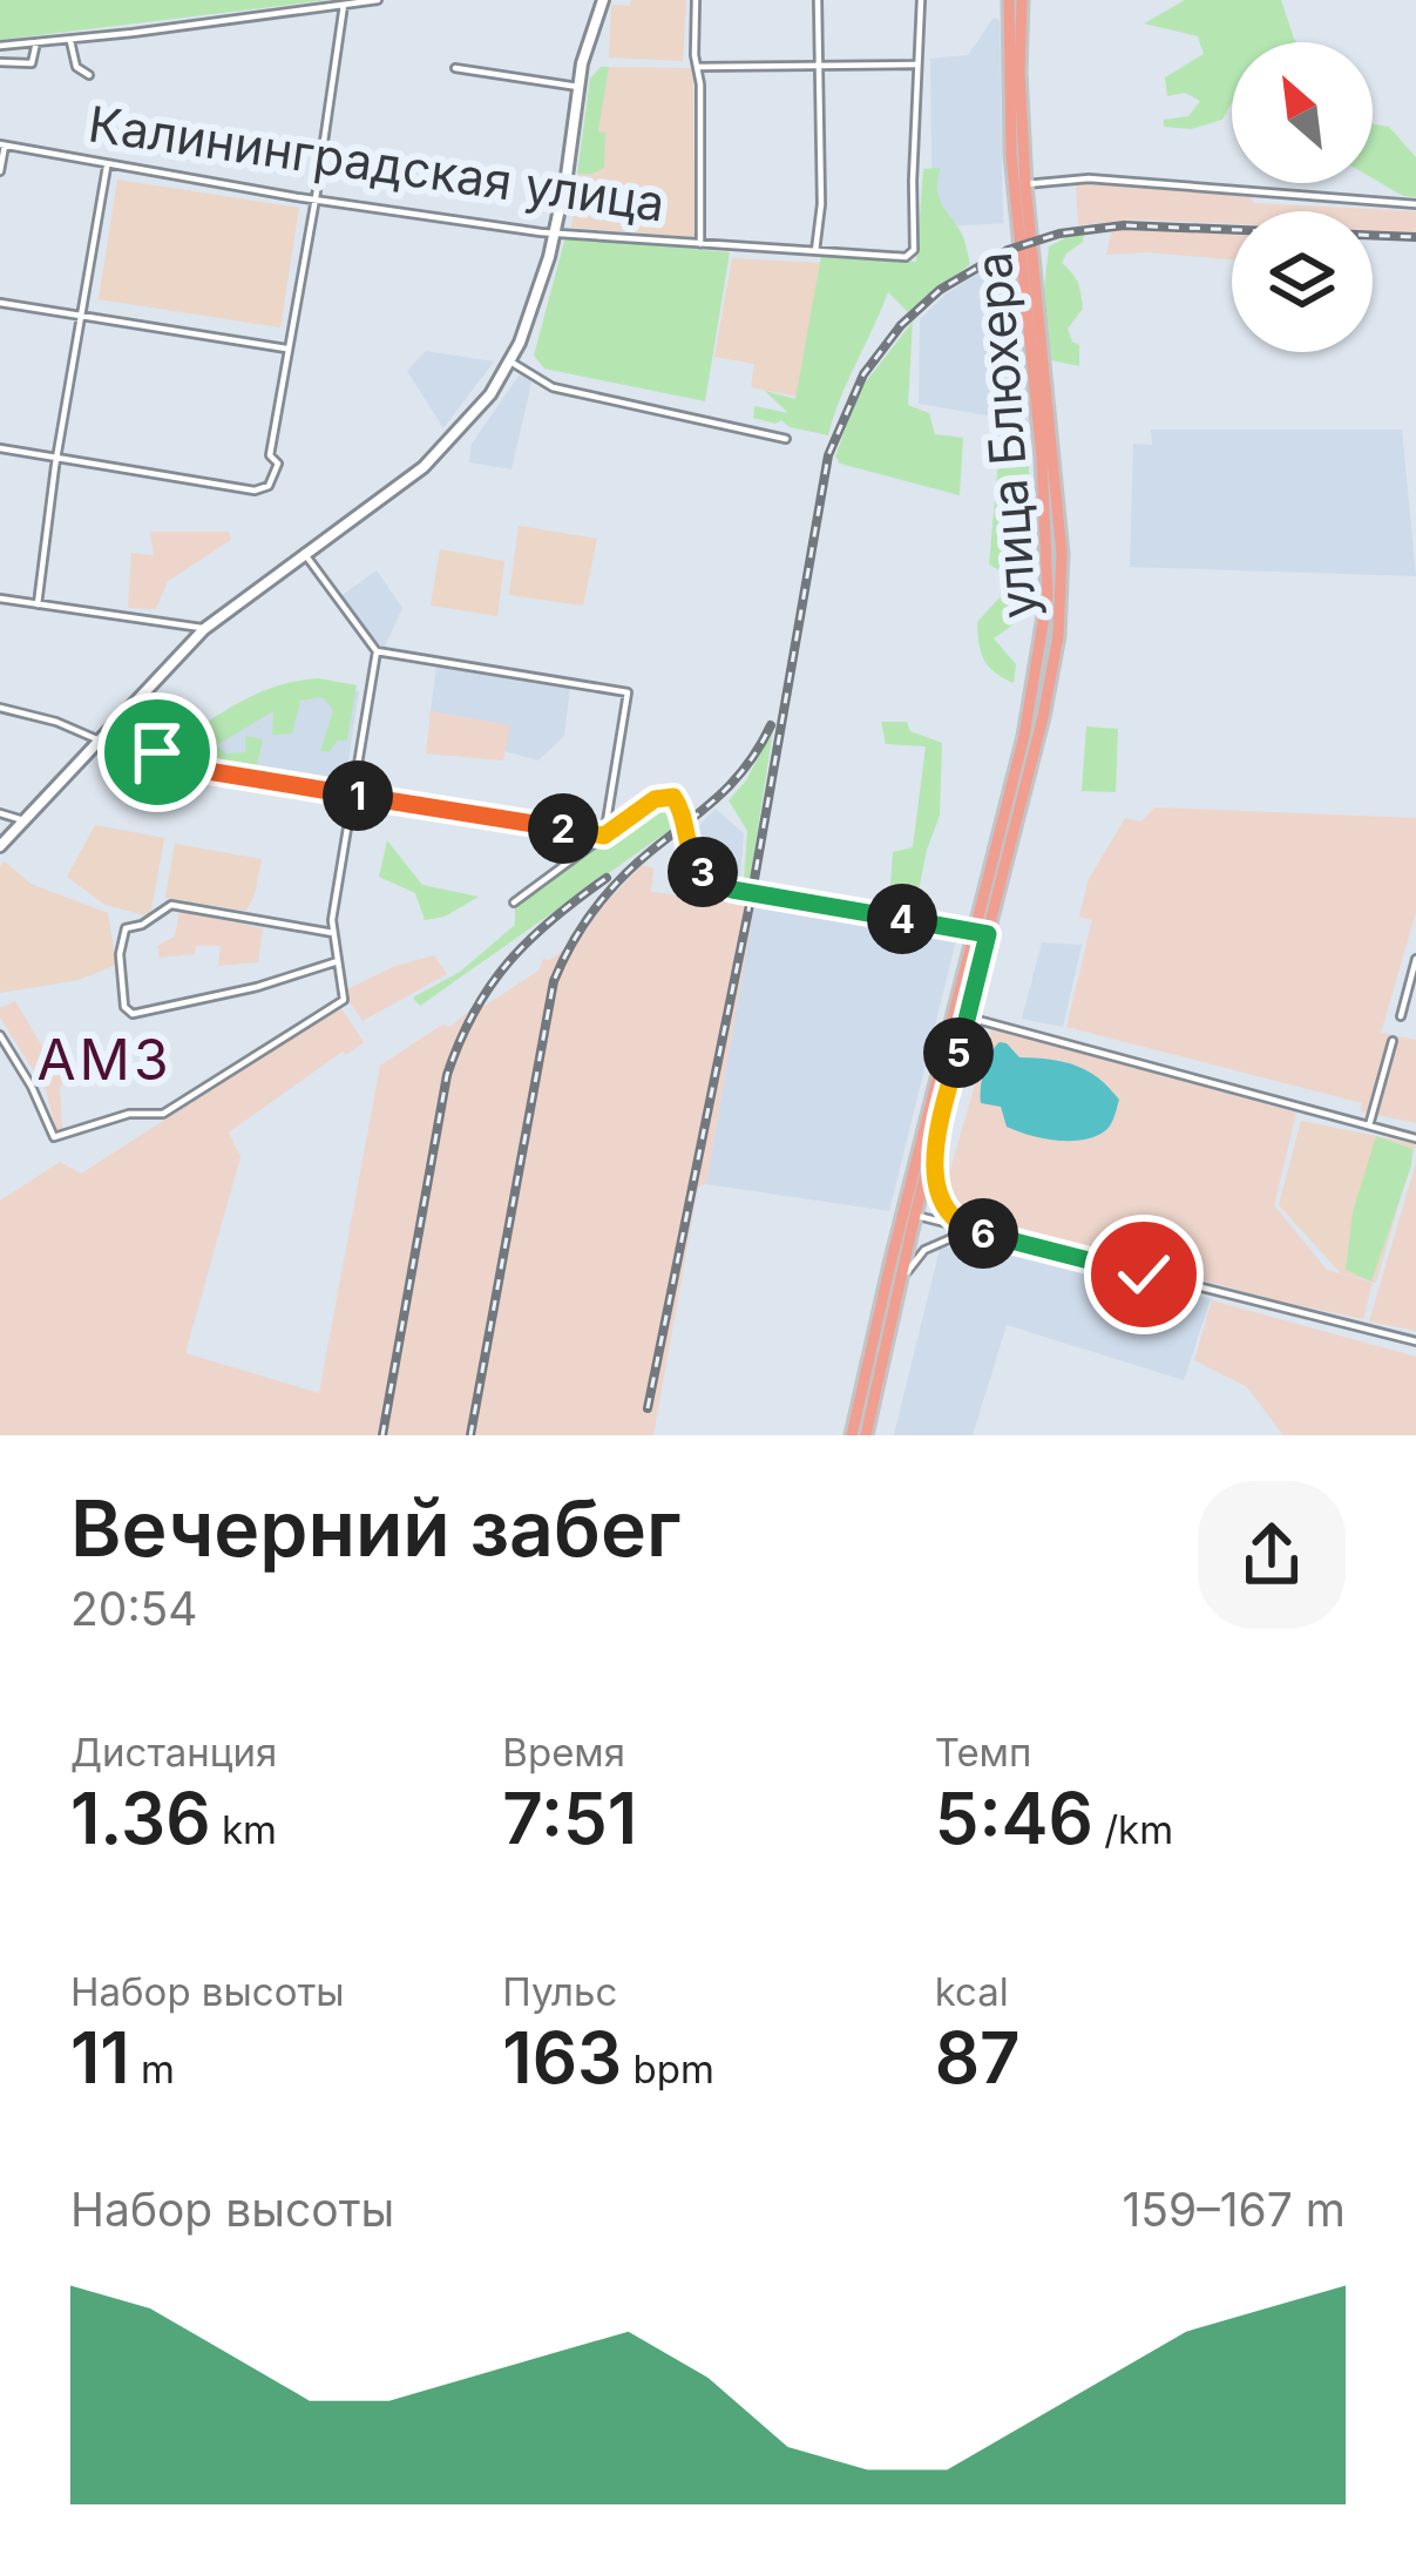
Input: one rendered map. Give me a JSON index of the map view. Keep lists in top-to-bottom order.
{
  "streets": {
    "main road": ["улица Блюхера"],
    "street": ["Калининградская улица"]
  },
  "districts": ["АМЗ"],
  "north": "top left",
  "page": {
    "pins": [
      "1",
      "2",
      "3",
      "4",
      "5",
      "6"
    ],
    "heading": ["Вечерний забег", "20:54"],
    "stats": [
      ["Дистанция", "1.36 km"],
      ["Время", "7:51"],
      ["Темп", "5:46 /km"],
      ["Набор высоты", "11 m"],
      ["Пульс", "163 bpm"],
      ["kcal", "87"]
    ],
    "chart": ["Набор высоты", "159–167 m"]
  }
}
